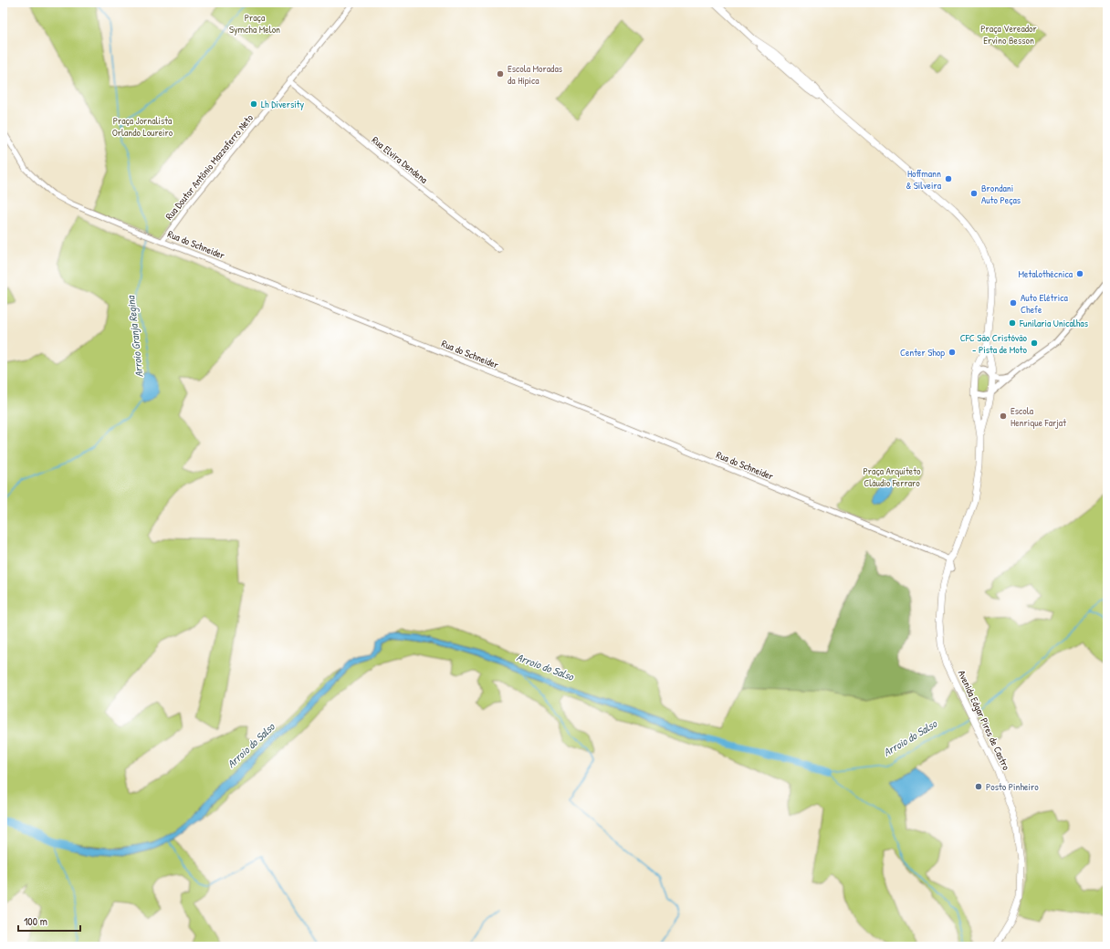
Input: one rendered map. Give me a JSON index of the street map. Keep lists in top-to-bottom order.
{
  "streets": {
    "main road": ["Avenida Edgar Pires de Castro"],
    "street": ["Rua Elvira Dendena", "Rua Doutor Antônio Mazzaferro Neto", "Rua do Schneider"]
  },
  "crossings": [
    ["Rua Elvira Dendena", "Rua Doutor Antônio Mazzaferro Neto"],
    ["Rua Doutor Antônio Mazzaferro Neto", "Rua do Schneider"],
    ["Rua do Schneider", "Avenida Edgar Pires de Castro"]
  ],
  "water": ["Arroio Granja Regina", "Arroio do Salso"],
  "parks": [
    "Praça Symcha Melon",
    "Praça Vereador Ervino Besson",
    "Praça Jornalista Orlando Loureiro",
    "Praça Arquiteto Cláudio Ferraro"
  ],
  "places": [
    "Escola Moradas da Hípica",
    "Lh Diversity",
    "Hoffmann & Silveira",
    "Brondani Auto Peças",
    "Metalothécnica",
    "Auto Elétrica Chefe",
    "Funilaria Unicalhas",
    "CFC São Cristóvão - Pista de Moto",
    "Center Shop",
    "Escola Henrique Farjat",
    "Posto Pinheiro"
  ],
  "scale_bar": "100 m"
}
